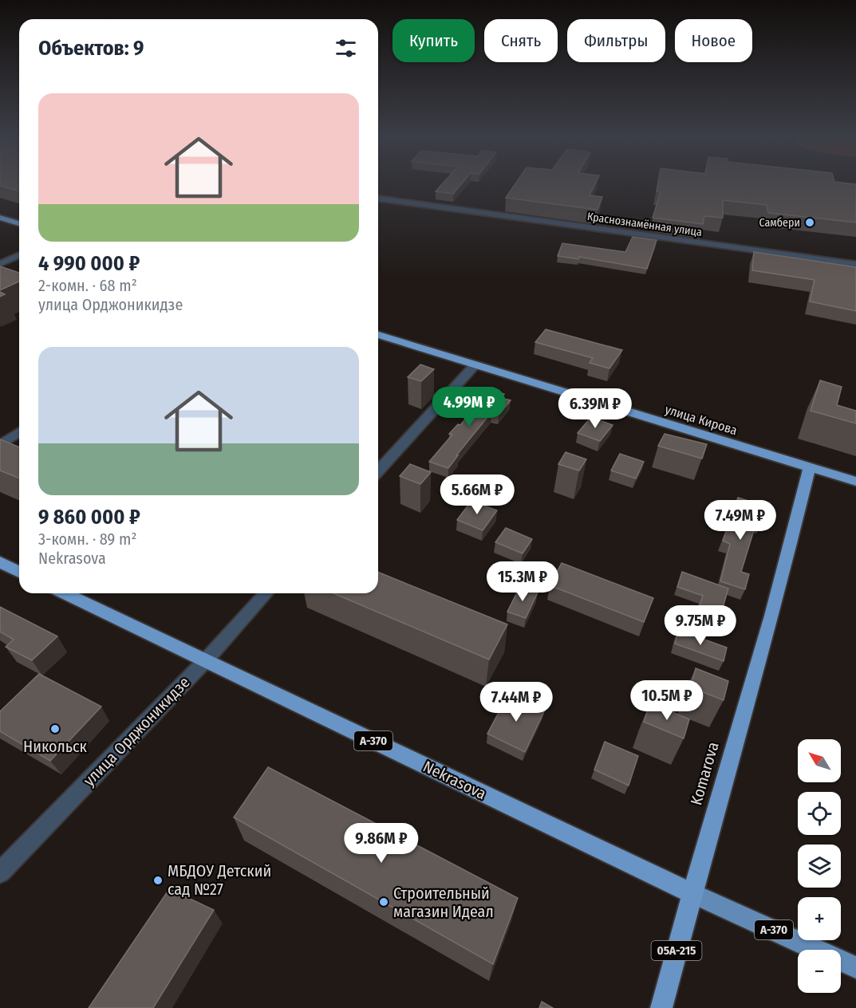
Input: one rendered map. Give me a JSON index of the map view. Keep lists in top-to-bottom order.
{
  "streets": {
    "highway": [
      "улица Кирова",
      "А-370",
      "Komarova",
      "Nekrasova",
      "05А-215"
    ],
    "street": ["Краснознамённая улица", "улица Орджоникидзе"]
  },
  "crossings": [
    ["улица Кирова", "Komarova"],
    ["улица Орджоникидзе", "Nekrasova"],
    ["Komarova", "Nekrasova"]
  ],
  "places": [
    "Самбери",
    "Никольск",
    "МБДОУ Детский сад №27",
    "Строительный магазин Идеал"
  ],
  "north": "top left",
  "page": {
    "chip": [
      "Купить",
      "Снять",
      "Фильтры",
      "Новое"
    ],
    "heading": "Объектов: 9",
    "list": [
      {
        "name": "4 990 000 ₽",
        "note": "2-комн. · 68 m² · улица Орджоникидзе"
      },
      {
        "name": "9 860 000 ₽",
        "note": "3-комн. · 89 m² · Nekrasova"
      }
    ],
    "price": [
      "4.99M ₽",
      "6.39M ₽",
      "5.66M ₽",
      "7.49M ₽",
      "15.3M ₽",
      "9.75M ₽",
      "10.5M ₽",
      "7.44M ₽",
      "9.86M ₽"
    ],
    "map_buttons": ["+", "−"]
  }
}
